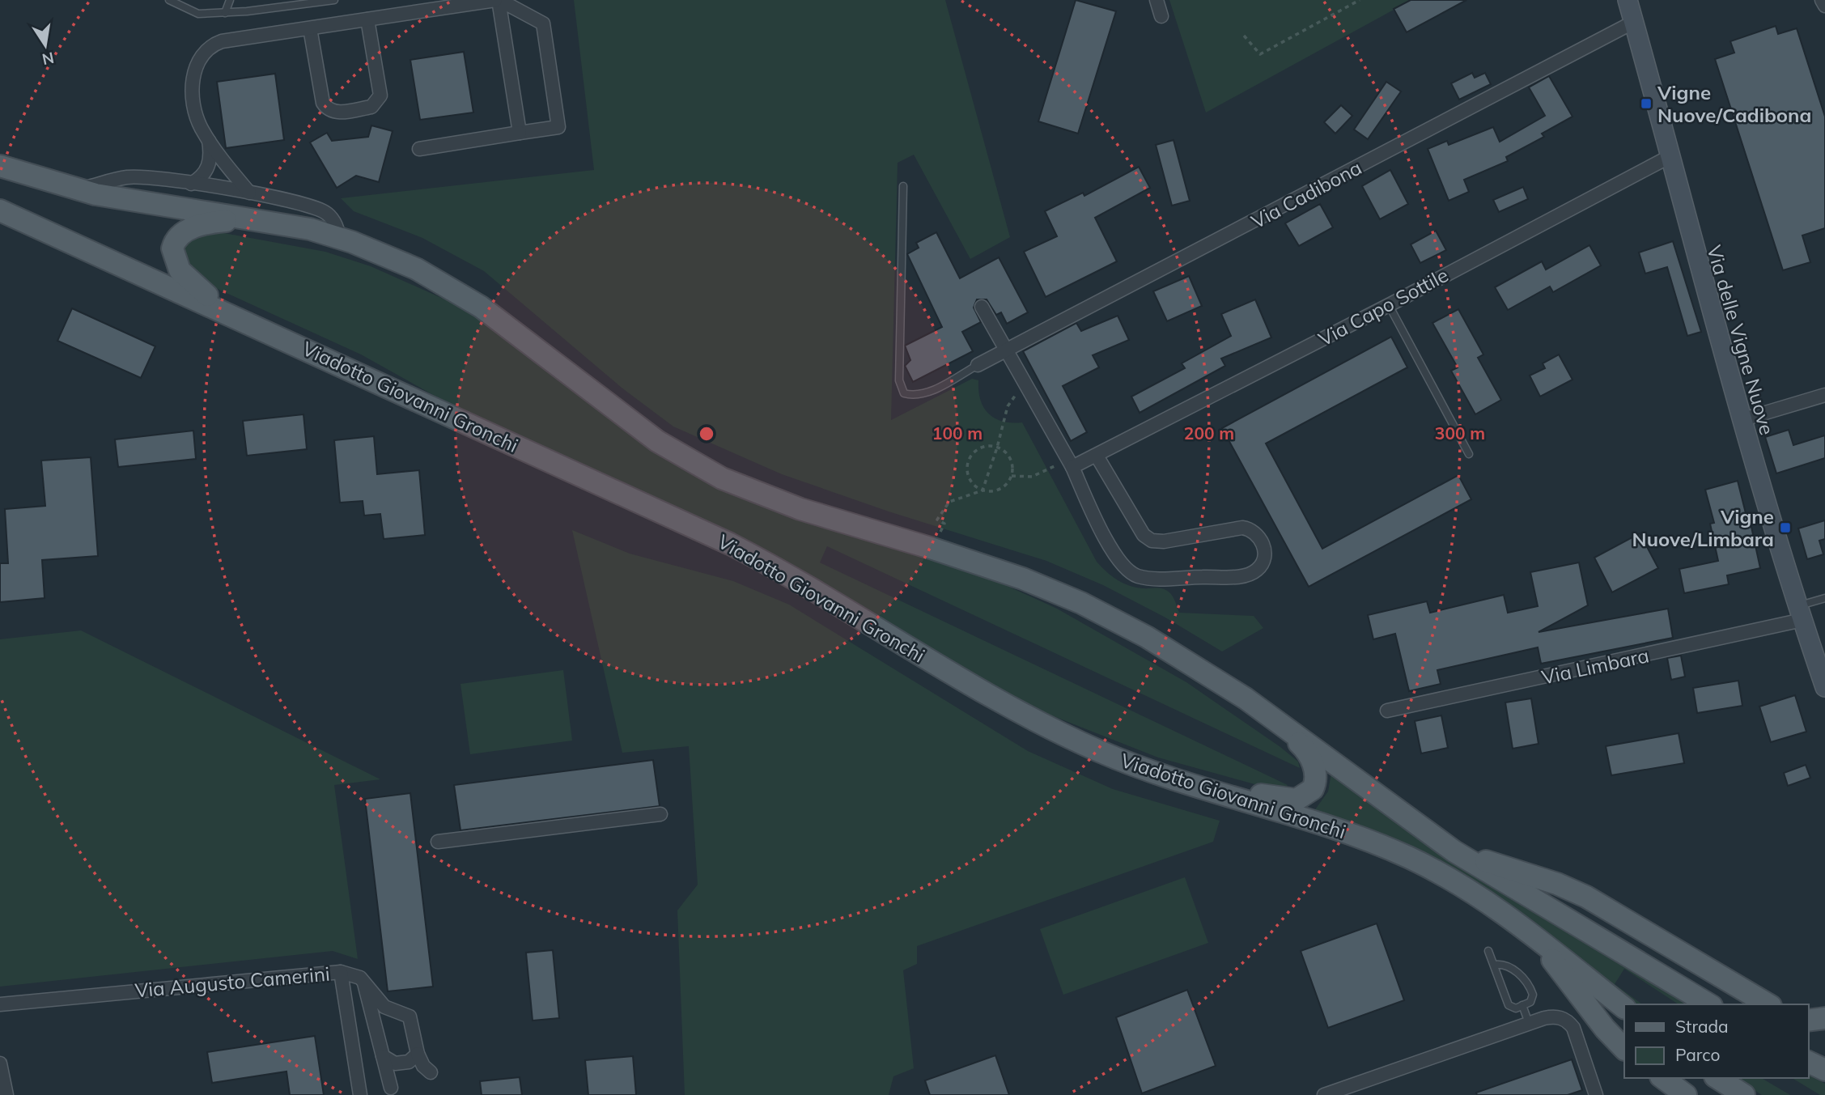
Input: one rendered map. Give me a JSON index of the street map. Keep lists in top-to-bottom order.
{
  "streets": {
    "main road": ["Viadotto Giovanni Gronchi"],
    "street": [
      "Via Cadibona",
      "Via Capo Sottile",
      "Via delle Vigne Nuove",
      "Via Limbara",
      "Via Augusto Camerini"
    ]
  },
  "crossings": [
    ["Via Cadibona", "Via delle Vigne Nuove"],
    ["Via Capo Sottile", "Via delle Vigne Nuove"],
    ["Via delle Vigne Nuove", "Via Limbara"]
  ],
  "places": {
    "transit": ["Vigne Nuove/Cadibona", "Vigne Nuove/Limbara"]
  },
  "legend": ["Strada", "Parco"],
  "north": "bottom",
  "rings": ["100 m", "200 m", "300 m"]
}
